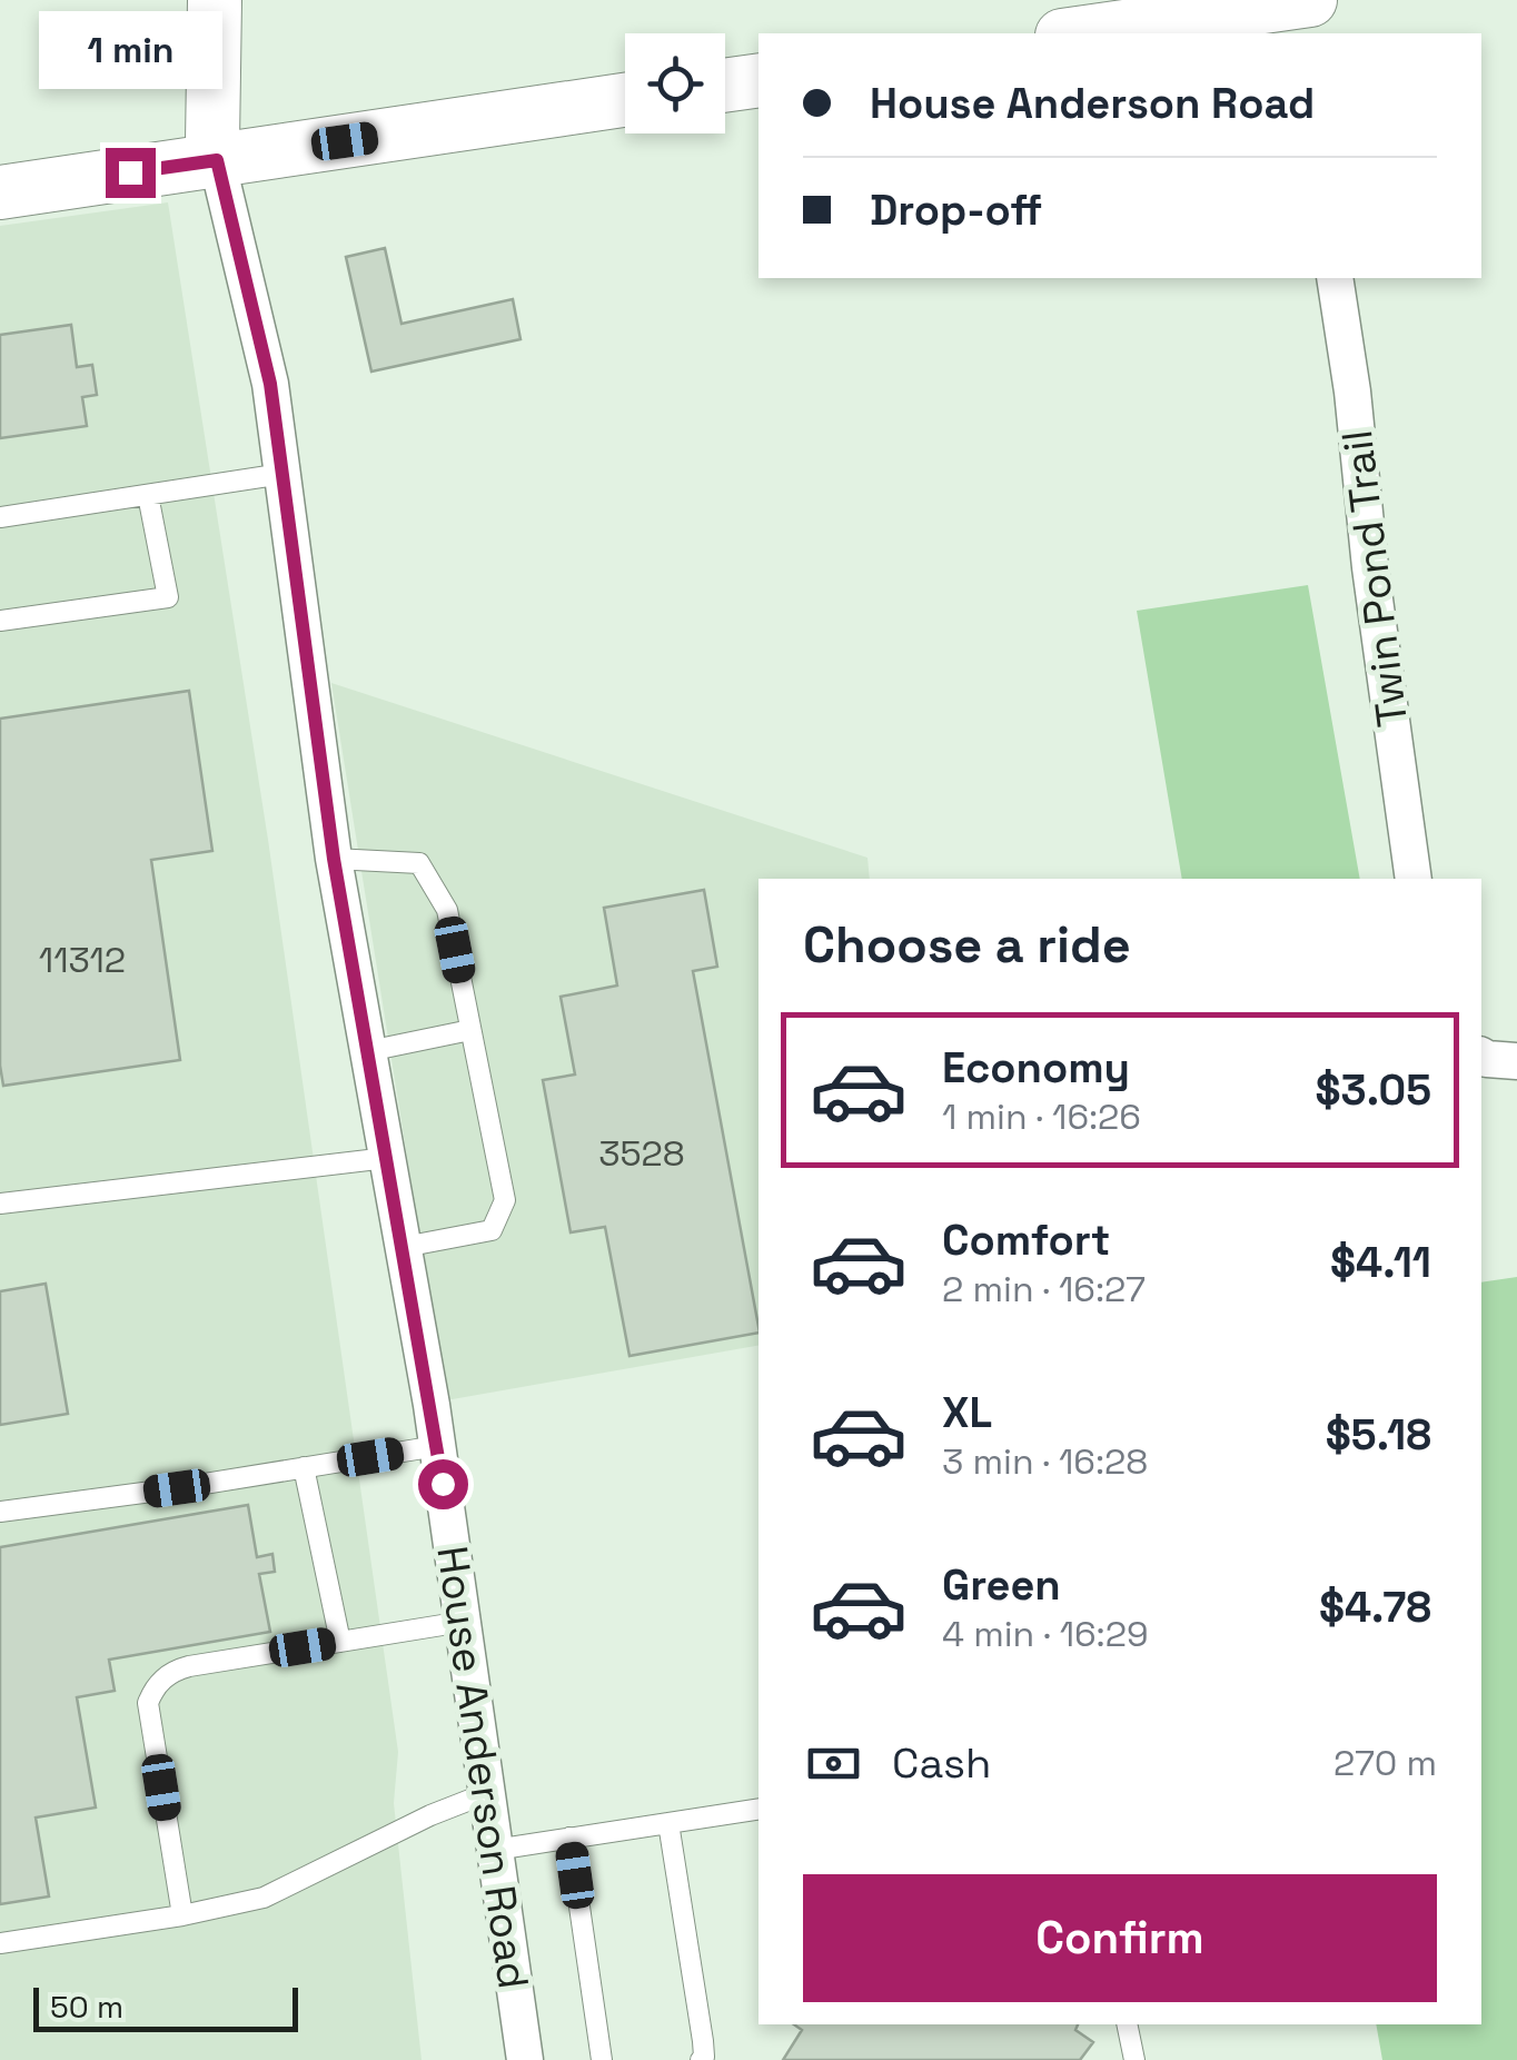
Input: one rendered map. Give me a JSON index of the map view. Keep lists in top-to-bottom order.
{
  "streets": {
    "street": ["Twin Pond Trail", "House Anderson Road"]
  },
  "house_numbers": ["11312", "3528"],
  "scale_bar": "50 m",
  "page": {
    "bubble": "1 min",
    "banner": ["House Anderson Road", "Drop-off"],
    "heading": "Choose a ride",
    "list": [
      {
        "name": "Economy",
        "note": "1 min · 16:26",
        "value": "$3.05"
      },
      {
        "name": "Comfort",
        "note": "2 min · 16:27",
        "value": "$4.11"
      },
      {
        "name": "XL",
        "note": "3 min · 16:28",
        "value": "$5.18"
      },
      {
        "name": "Green",
        "note": "4 min · 16:29",
        "value": "$4.78"
      }
    ],
    "pay": ["Cash", "270 m"],
    "buttons": "Confirm",
    "scale": "50 m"
  }
}
